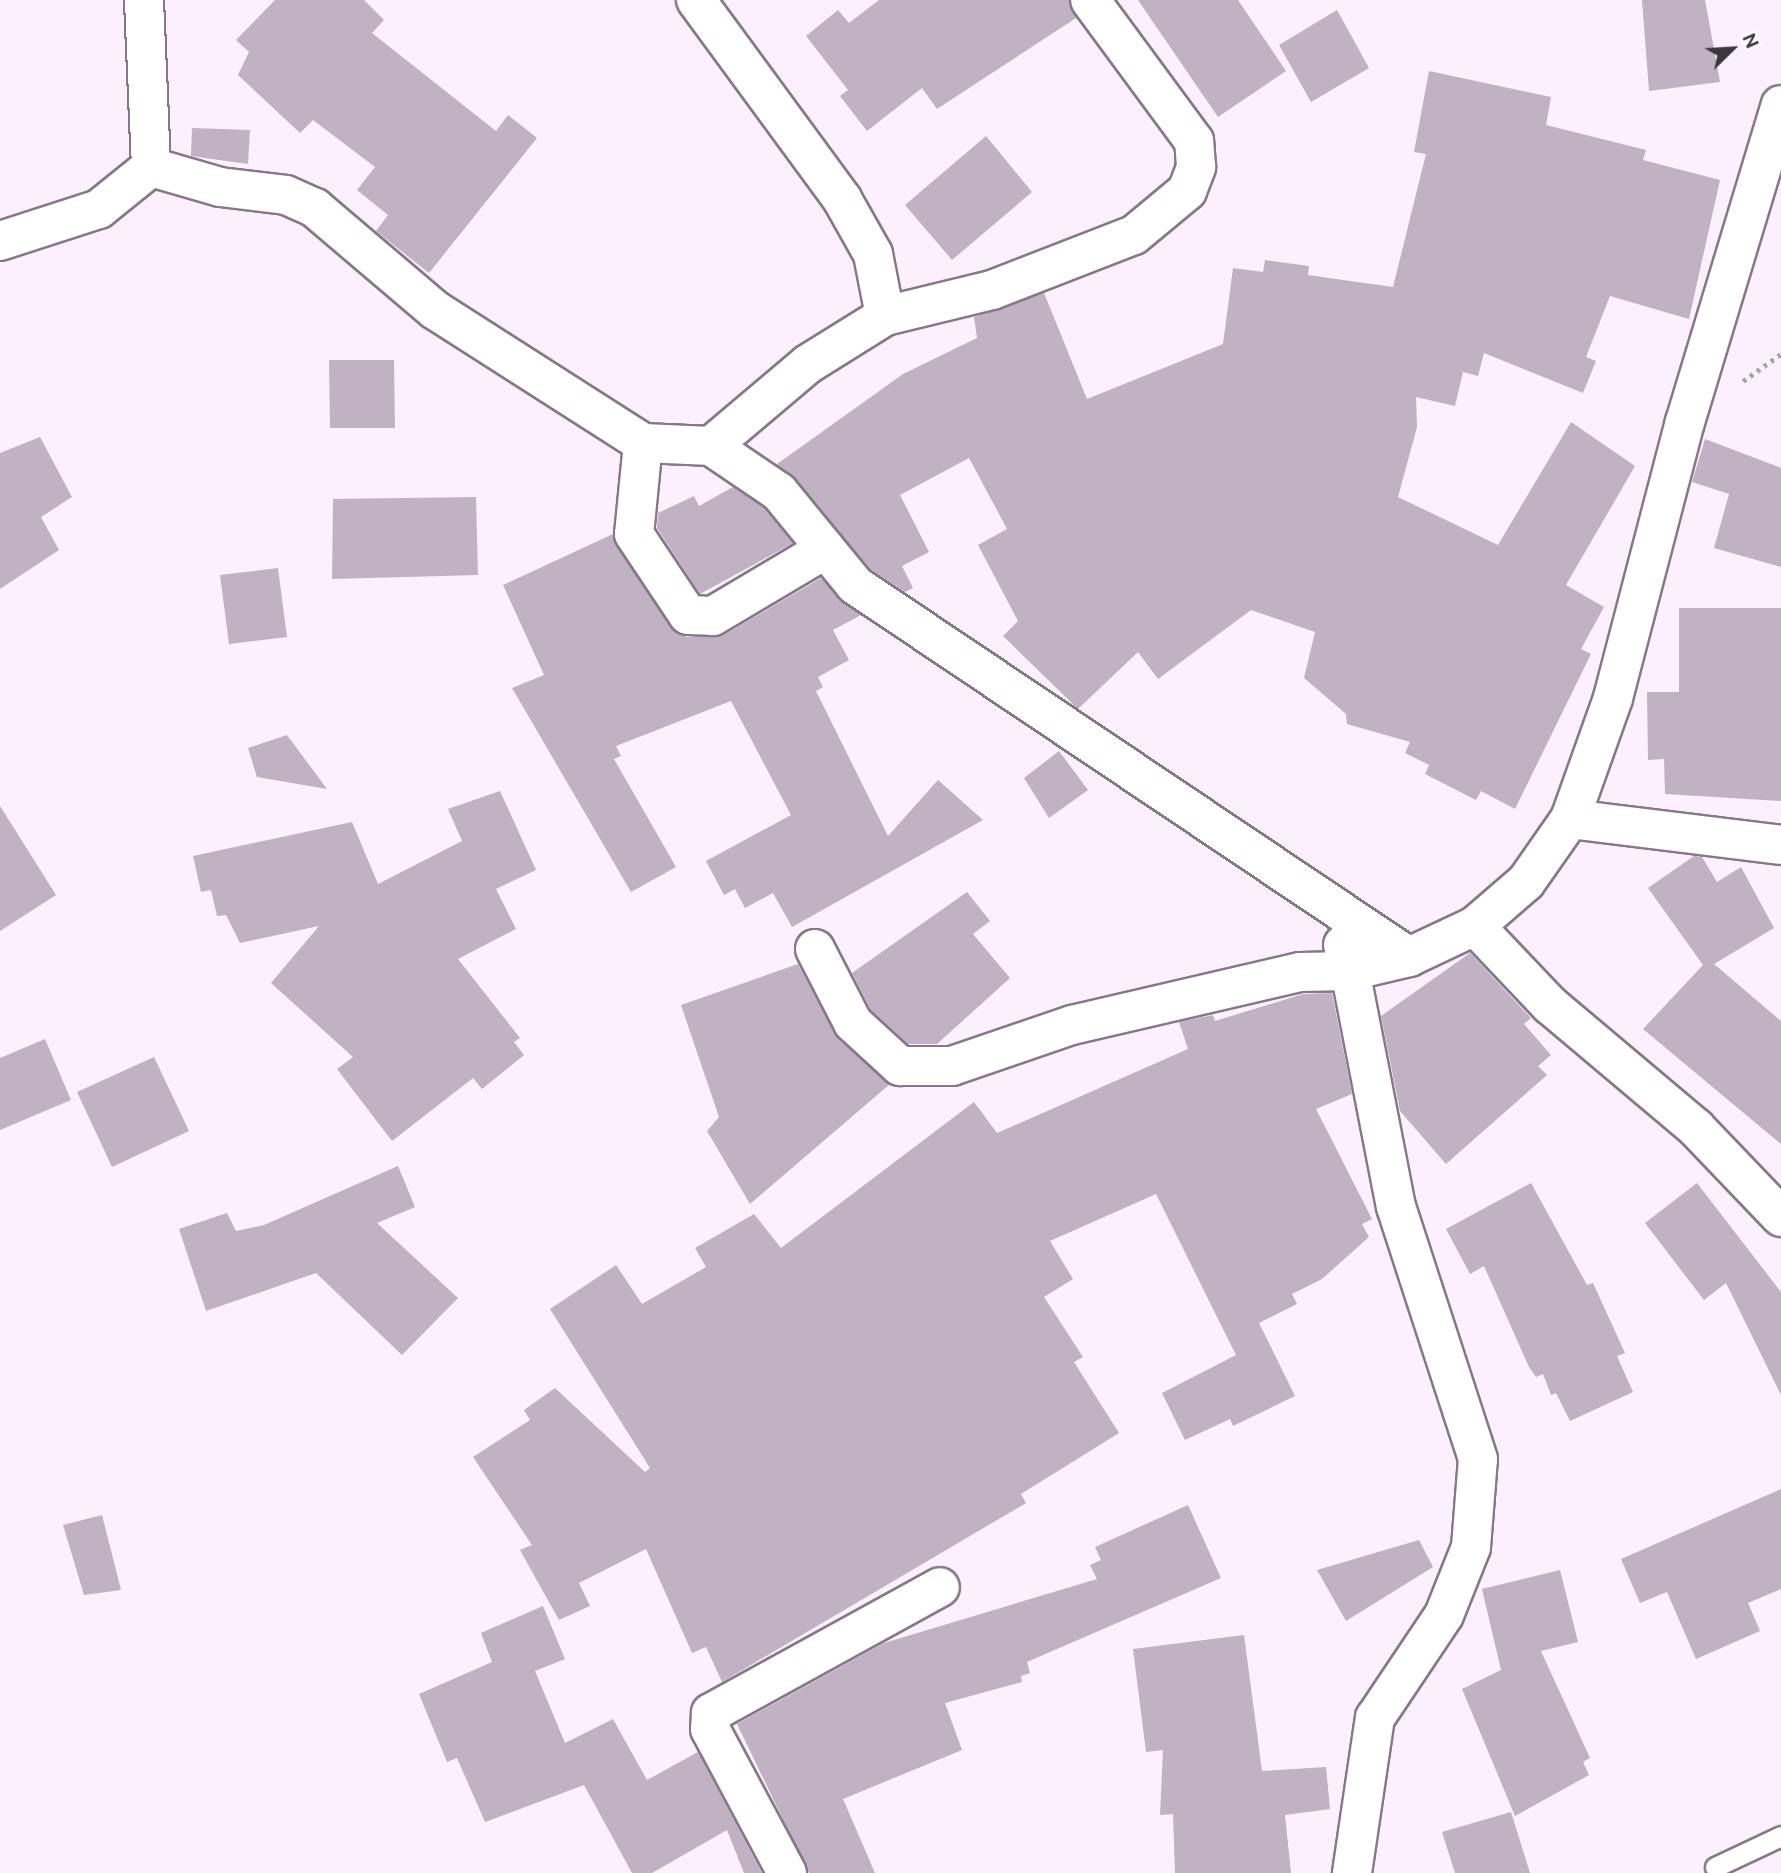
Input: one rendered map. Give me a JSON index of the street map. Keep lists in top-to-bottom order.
{
  "north": "top right"
}
